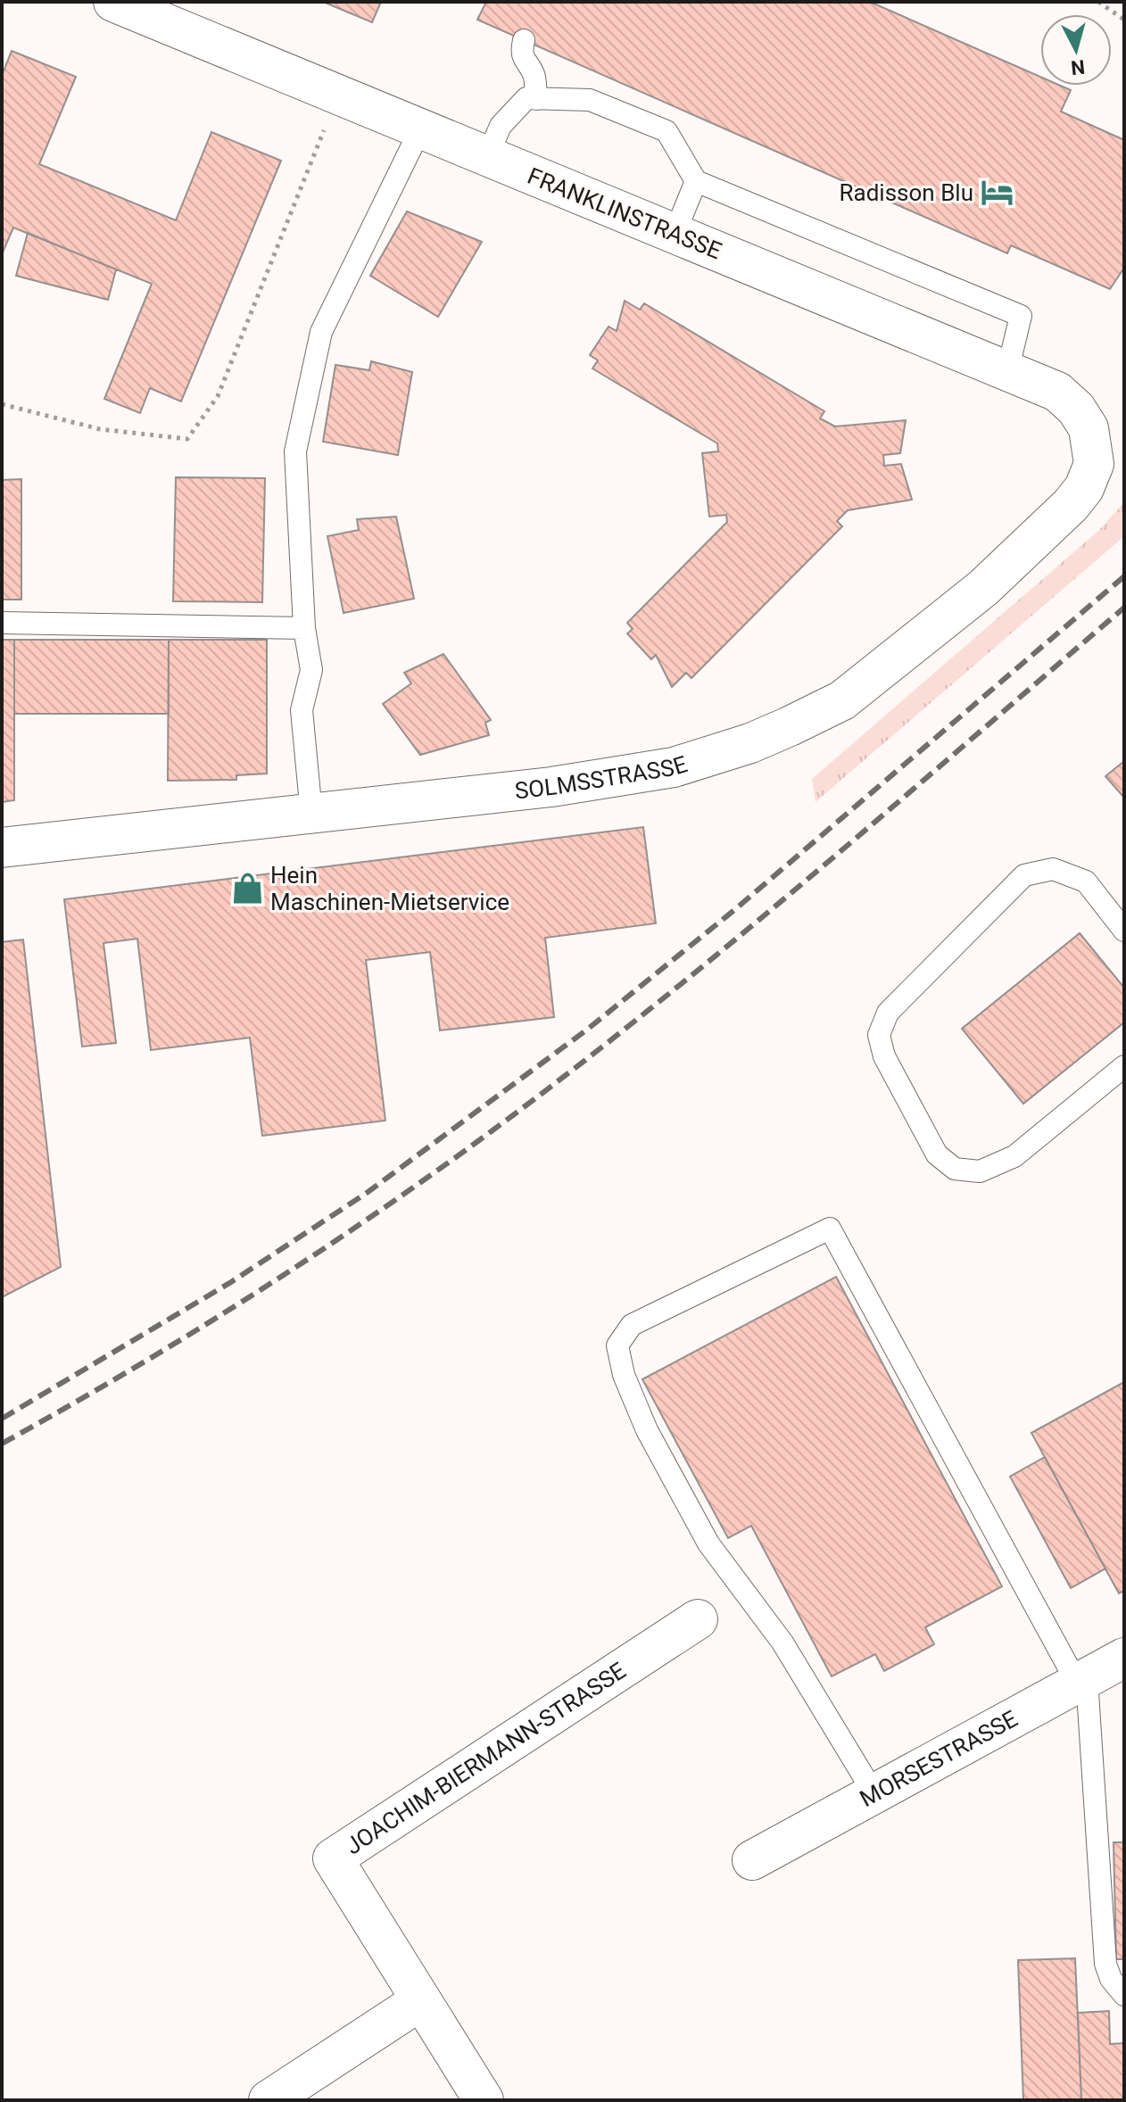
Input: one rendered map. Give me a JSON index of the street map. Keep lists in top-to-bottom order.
{
  "streets": {
    "street": [
      "FRANKLINSTRASSE",
      "SOLMSSTRASSE",
      "JOACHIM-BIERMANN-STRASSE",
      "MORSESTRASSE"
    ]
  },
  "crossings": [
    ["FRANKLINSTRASSE", "SOLMSSTRASSE"]
  ],
  "places": {
    "hotel": ["Radisson Blu"],
    "shop": ["Hein Maschinen-Mietservice"]
  },
  "north": "bottom"
}
